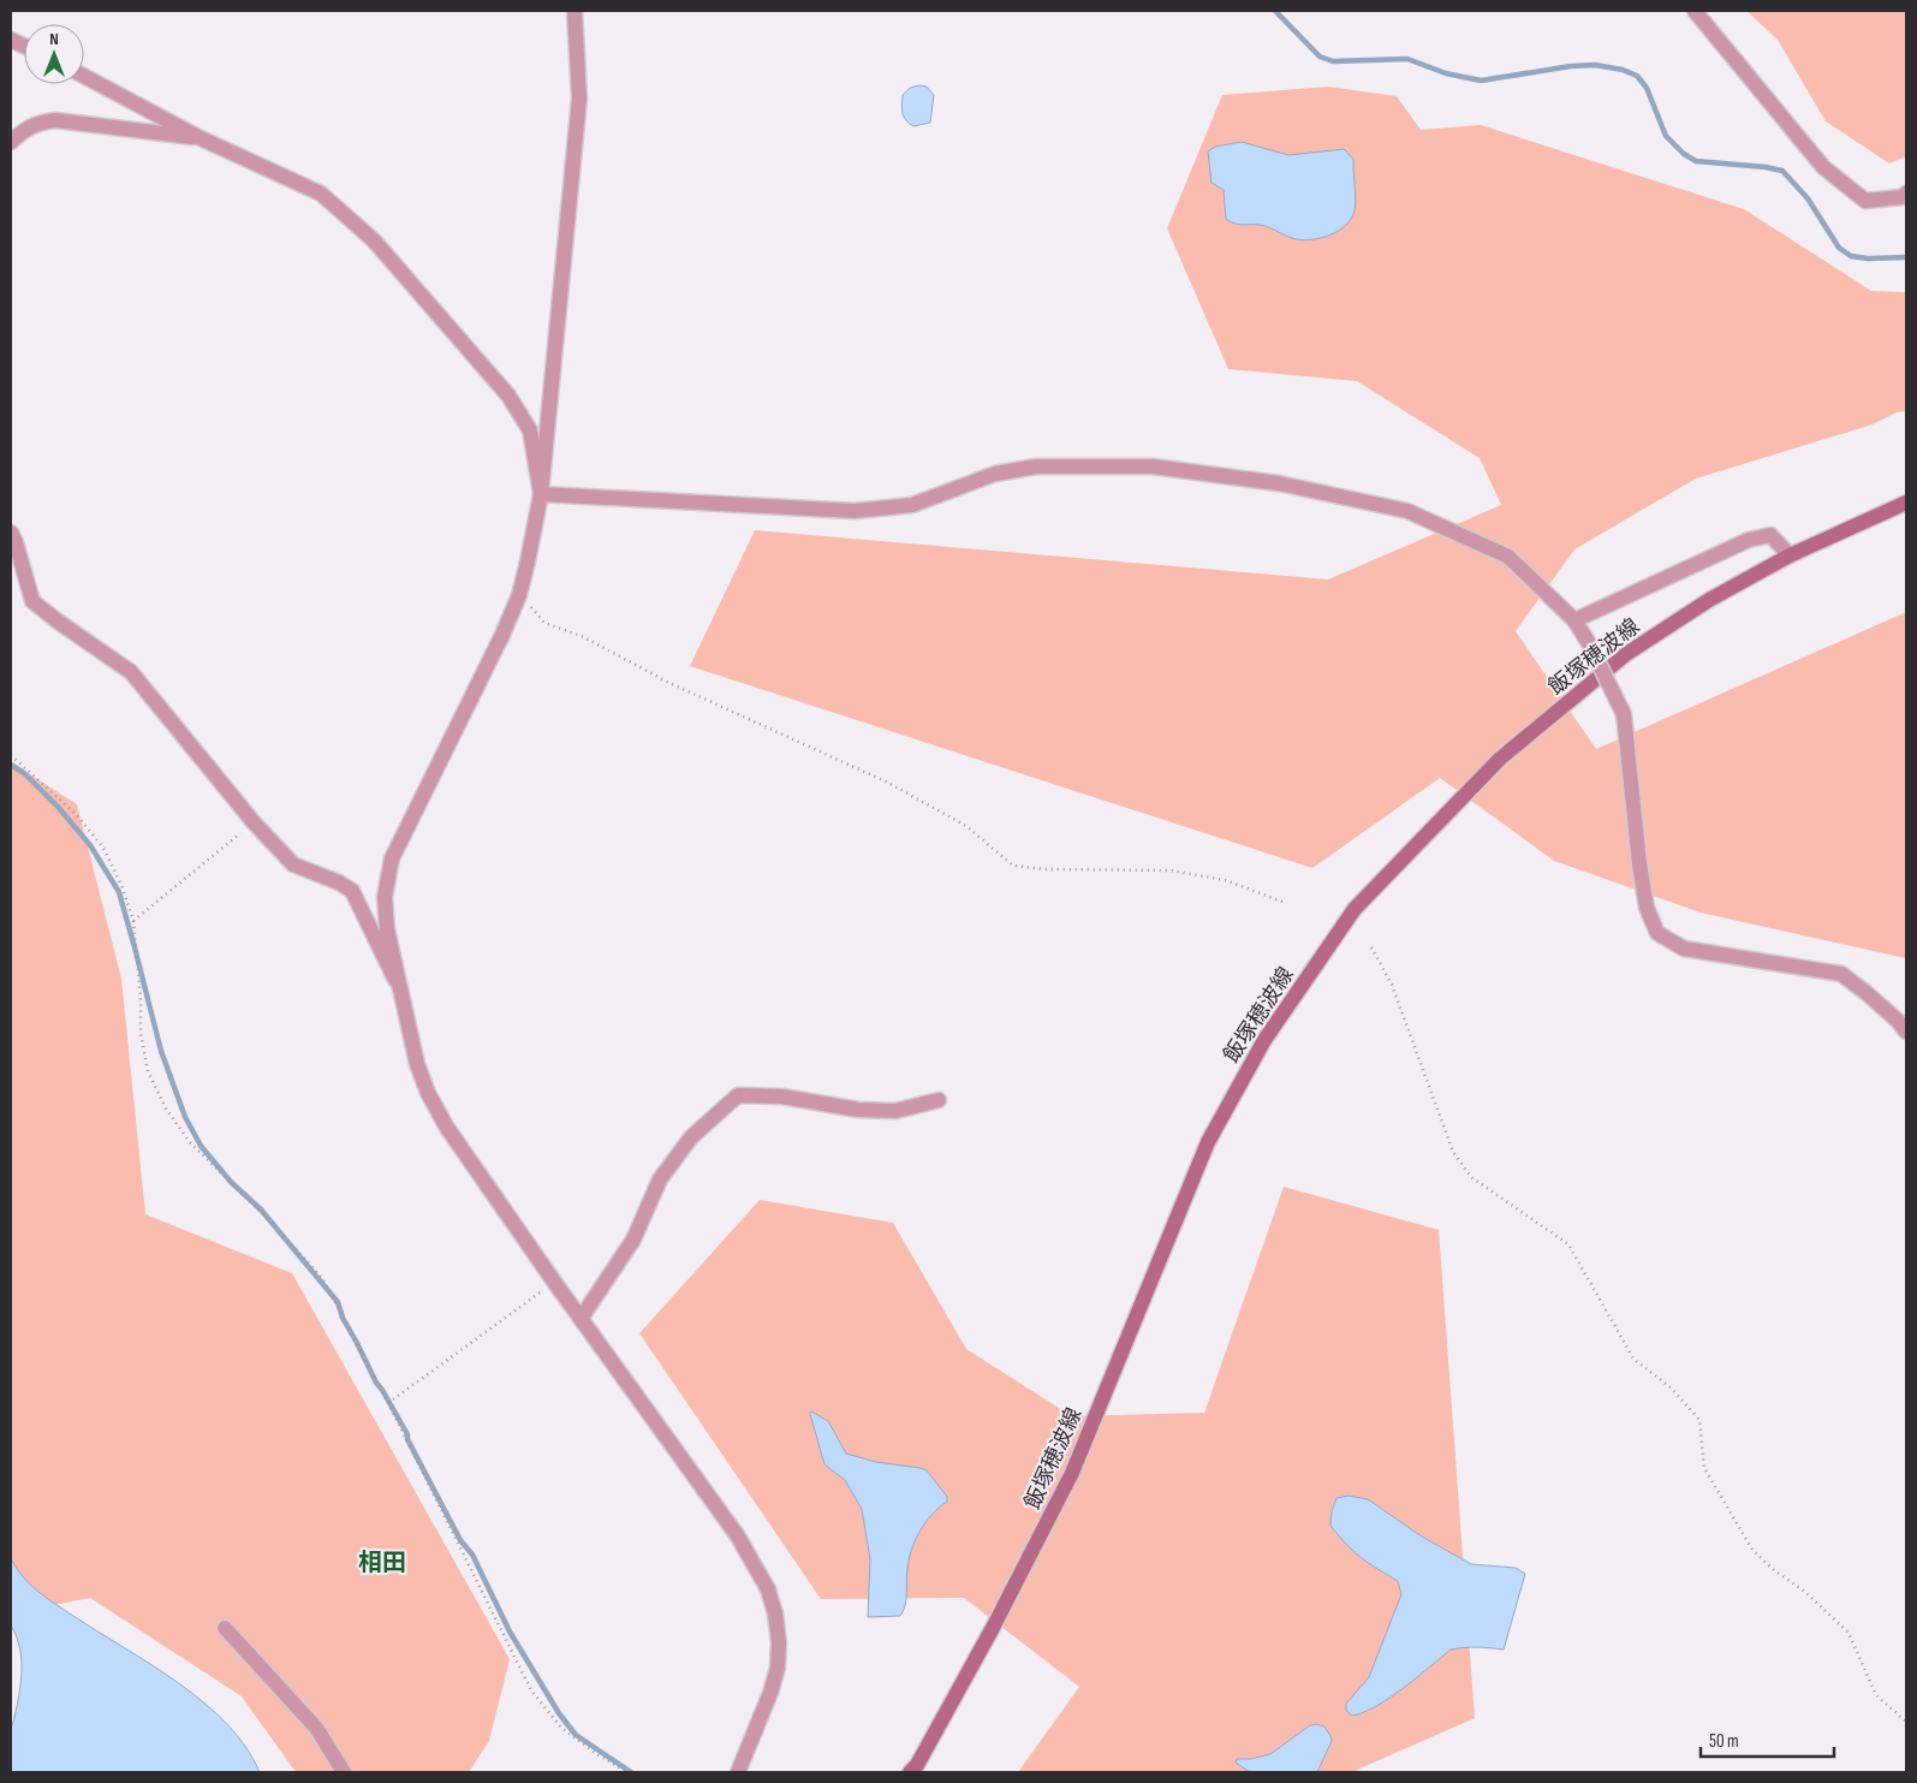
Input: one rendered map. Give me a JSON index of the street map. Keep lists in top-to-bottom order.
{
  "streets": {
    "main road": ["飯塚穂波線"]
  },
  "districts": ["相田"],
  "scale_bar": "50 m",
  "north": "top"
}
